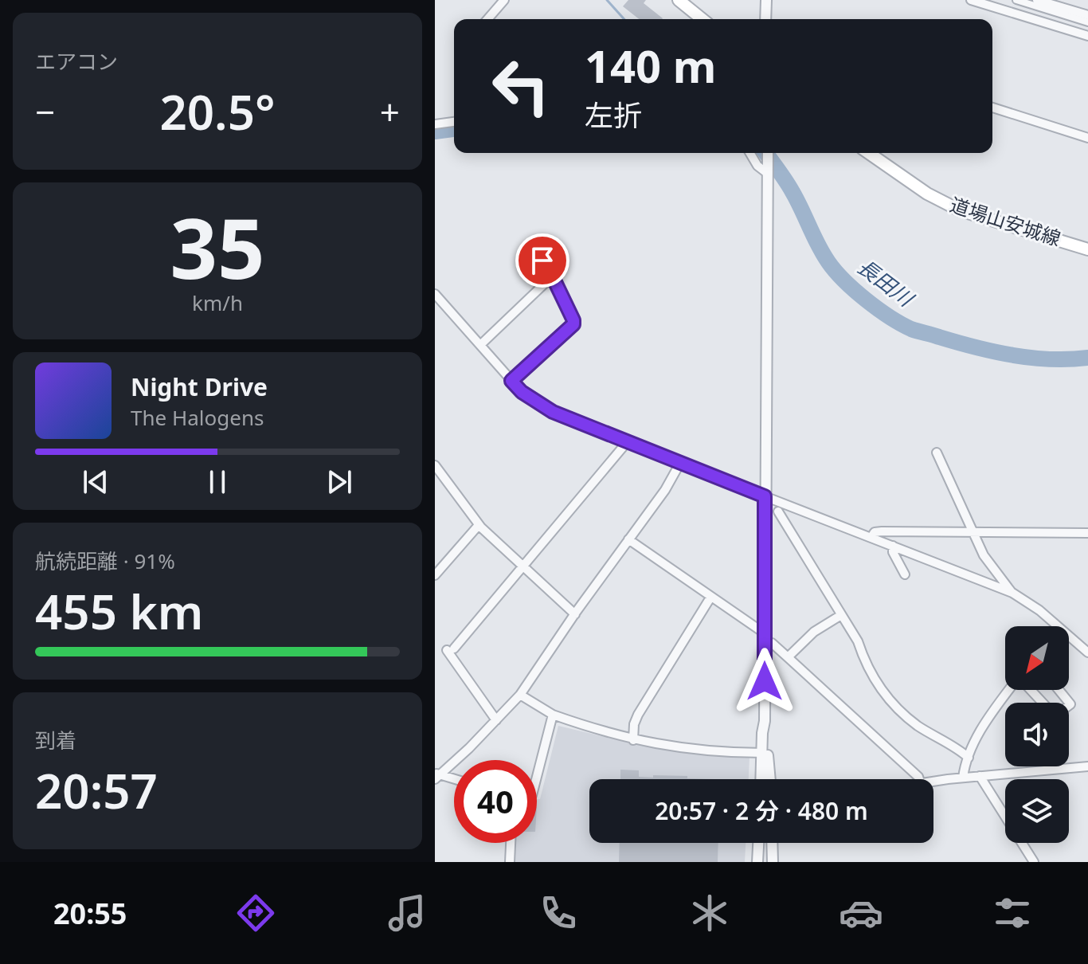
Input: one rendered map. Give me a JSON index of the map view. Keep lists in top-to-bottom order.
{
  "streets": {
    "main road": ["道場山安城線"]
  },
  "water": ["長田川"],
  "north": "bottom left",
  "page": {
    "tile": [
      "エアコン",
      ["35", "km/h"],
      ["航続距離 · 91%", "455 km"],
      ["到着", "20:57"]
    ],
    "turn": ["140 m", "左折"],
    "heat": ["−", "20.5°", "+"],
    "song": ["Night Drive", "The Halogens"],
    "limit": "40",
    "trip": "20:57 · 2 分 · 480 m",
    "tabs": "20:55"
  }
}
